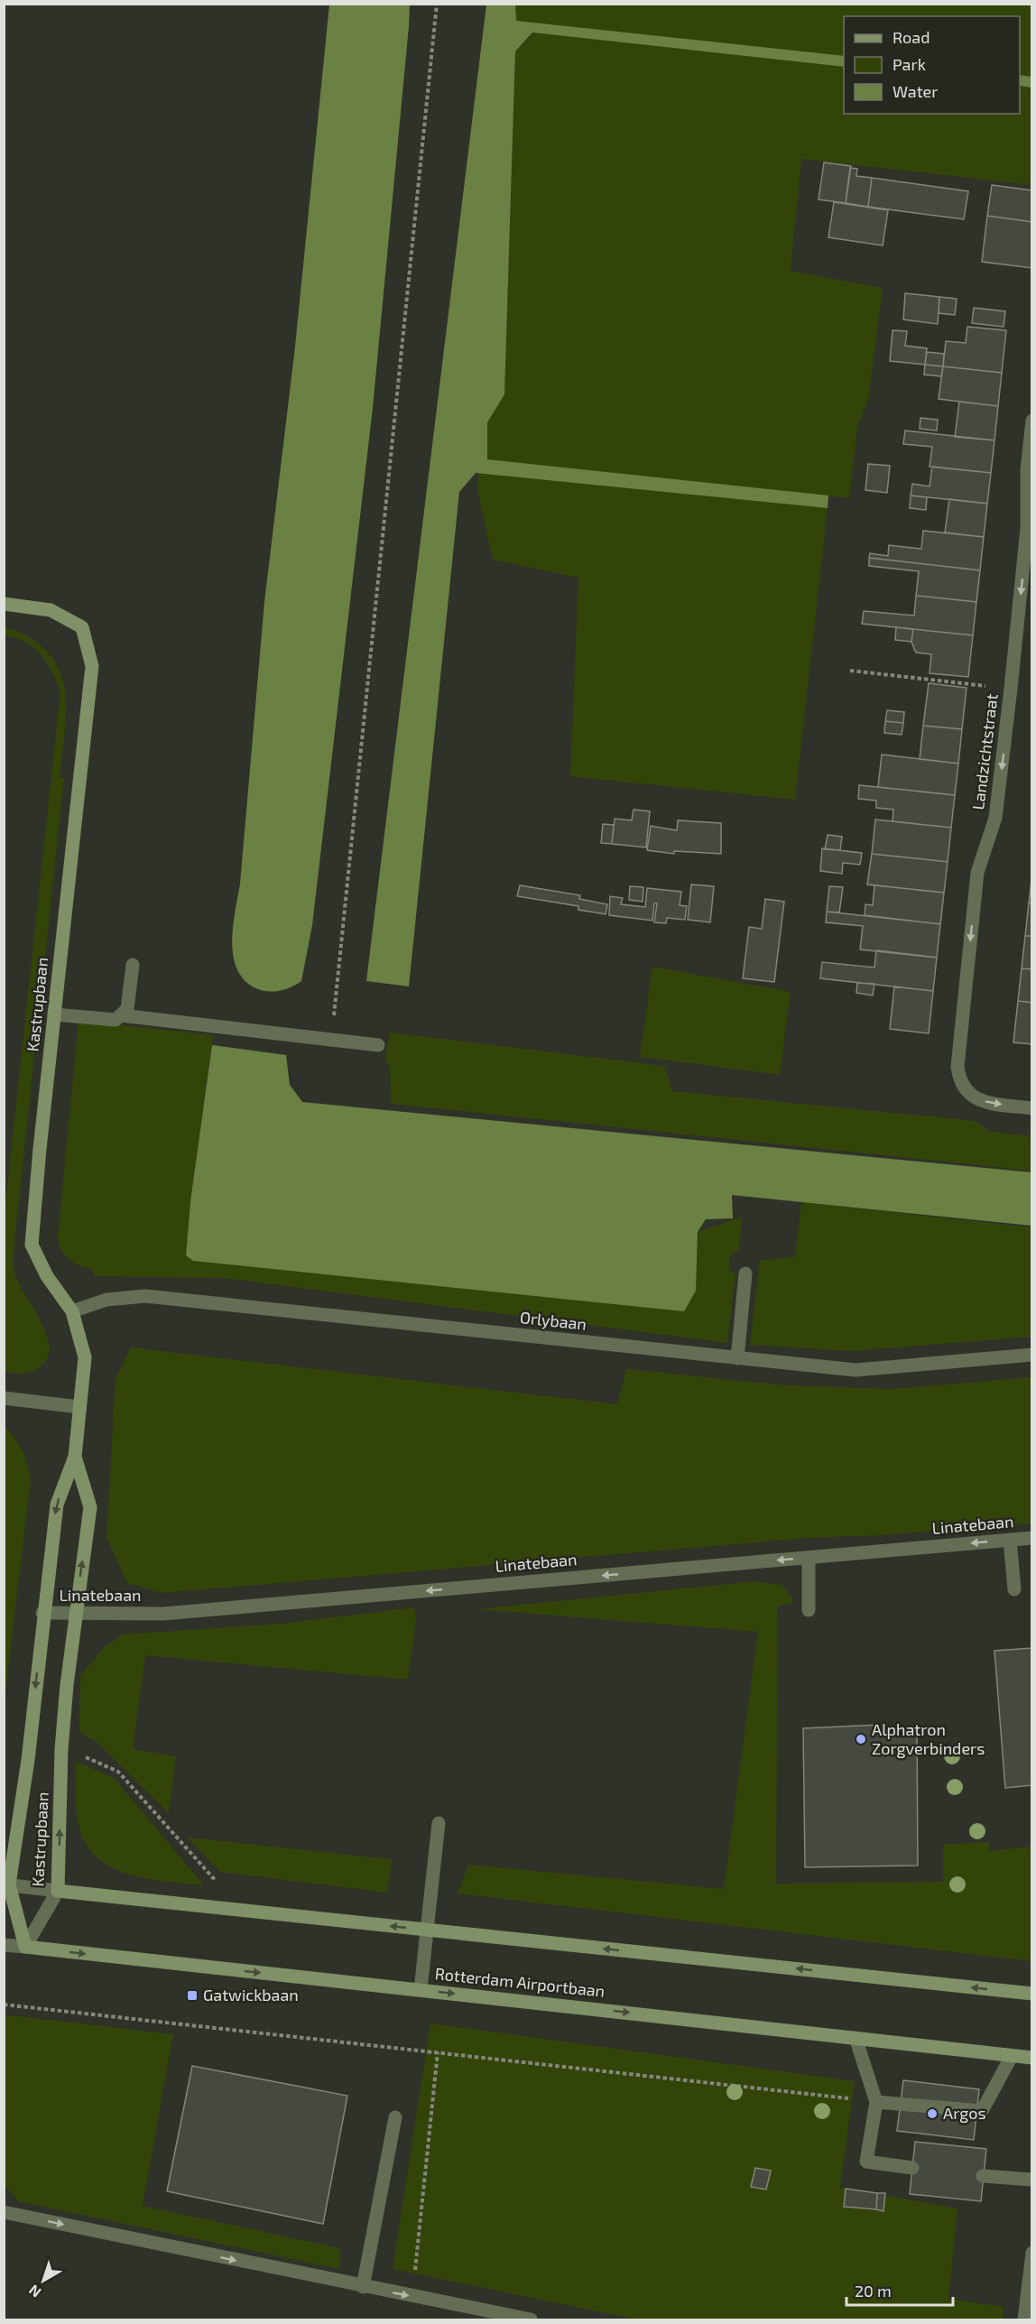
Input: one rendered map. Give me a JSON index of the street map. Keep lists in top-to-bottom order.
{
  "streets": {
    "main road": ["Kastrupbaan", "Rotterdam Airportbaan"],
    "street": ["Landzichtstraat", "Orlybaan", "Linatebaan"]
  },
  "crossings": [
    ["Kastrupbaan", "Orlybaan"],
    ["Kastrupbaan", "Linatebaan"],
    ["Kastrupbaan", "Rotterdam Airportbaan"]
  ],
  "one_way": ["Landzichtstraat", "Linatebaan", "Rotterdam Airportbaan"],
  "places": {
    "other": ["Alphatron Zorgverbinders", "Argos"],
    "transit": ["Gatwickbaan"]
  },
  "legend": ["Road", "Park", "Water"],
  "scale_bar": "20 m",
  "north": "bottom left"
}
